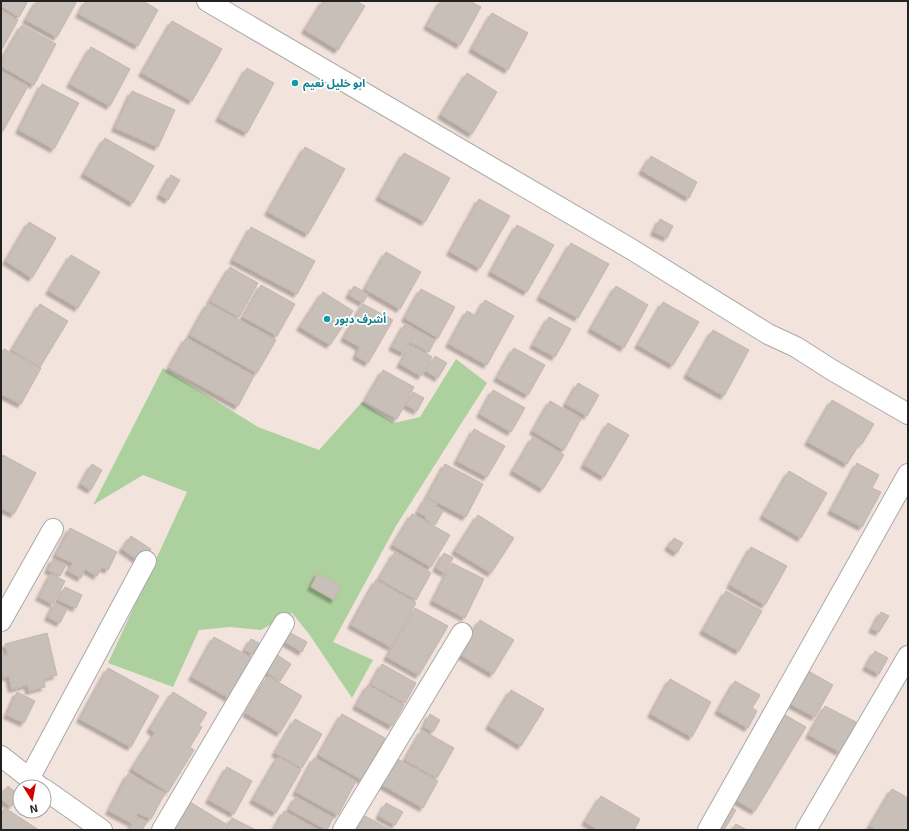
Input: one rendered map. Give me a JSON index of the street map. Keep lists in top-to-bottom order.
{
  "places": ["ابو خليل نعيم", "أشرف دبور"],
  "north": "bottom"
}
